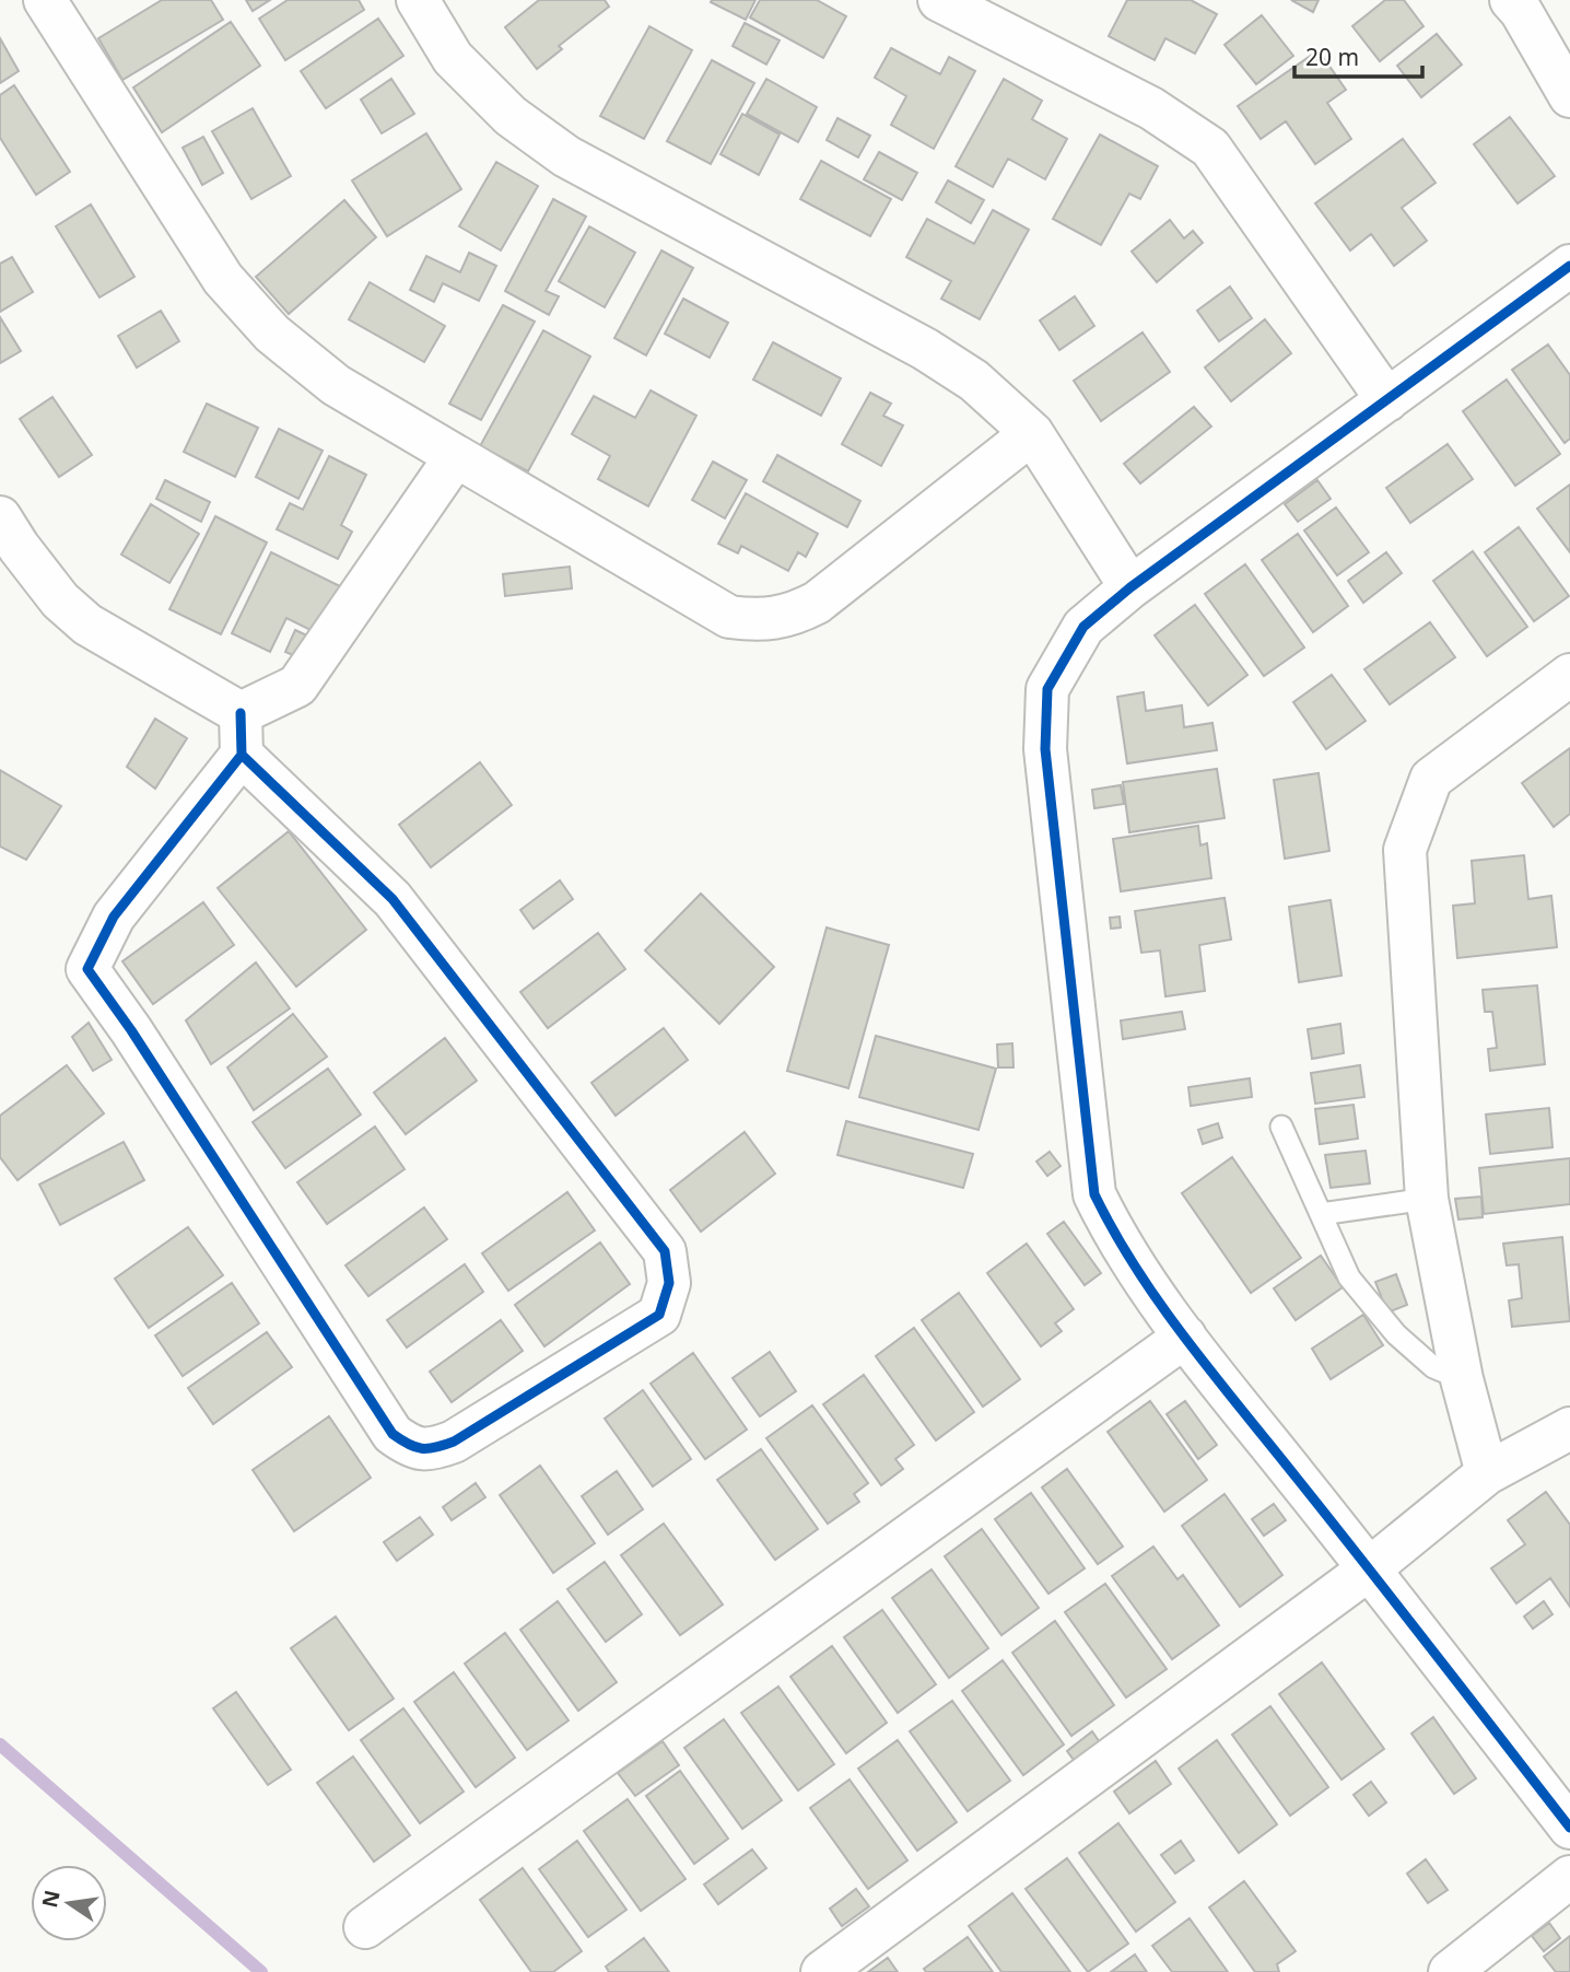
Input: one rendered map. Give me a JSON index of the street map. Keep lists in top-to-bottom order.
{
  "scale_bar": "20 m",
  "north": "left"
}
